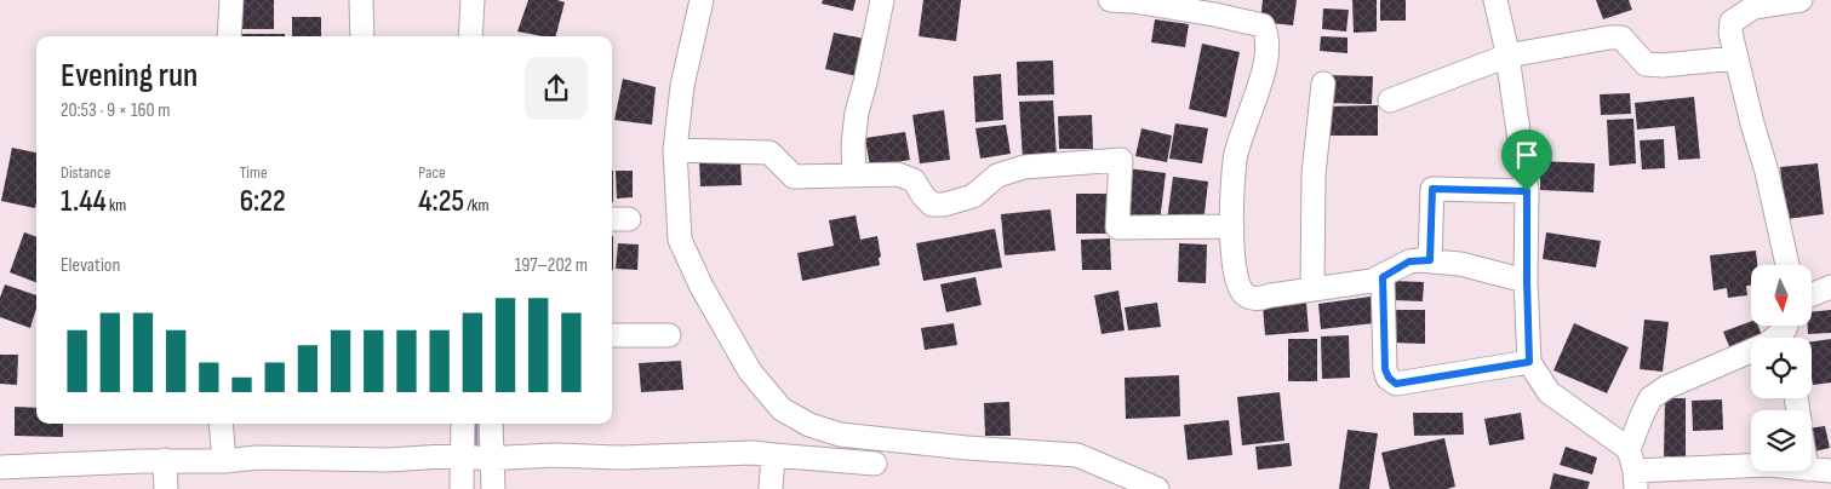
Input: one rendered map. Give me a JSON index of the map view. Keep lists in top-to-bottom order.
{
  "north": "bottom",
  "page": {
    "heading": ["Evening run", "20:53 · 9 × 160 m"],
    "stats": [
      ["Distance", "1.44 km"],
      ["Time", "6:22"],
      ["Pace", "4:25 /km"]
    ],
    "chart": ["Elevation", "197–202 m"]
  }
}
